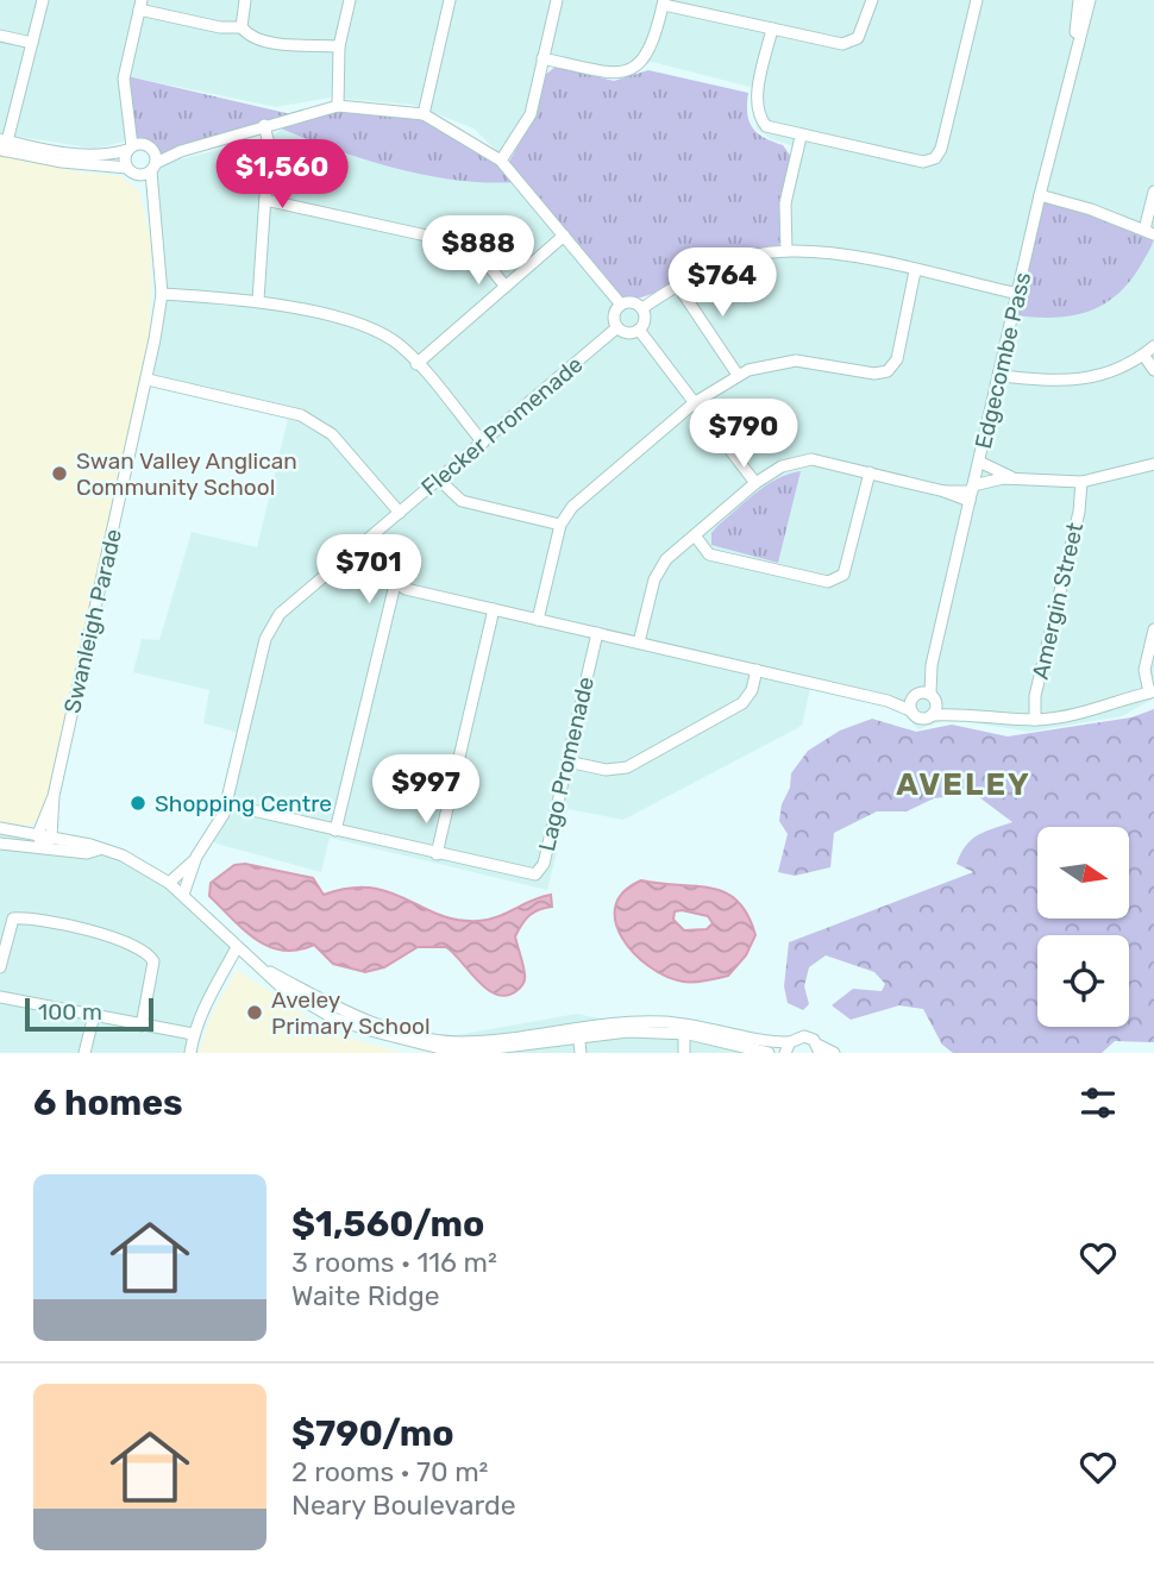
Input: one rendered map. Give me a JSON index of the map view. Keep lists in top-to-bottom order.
{
  "streets": {
    "street": [
      "Edgecombe Pass",
      "Flecker Promenade",
      "Amergin Street",
      "Swanleigh Parade",
      "Lago Promenade"
    ]
  },
  "crossings": [
    ["Flecker Promenade", "Lago Promenade"]
  ],
  "districts": ["AVELEY"],
  "places": ["Swan Valley Anglican Community School", "Shopping Centre", "Aveley Primary School"],
  "scale_bar": "100 m",
  "north": "right",
  "page": {
    "price": [
      "$1,560",
      "$888",
      "$764",
      "$790",
      "$701",
      "$997"
    ],
    "scale": "100 m",
    "heading": "6 homes",
    "list": [
      {
        "name": "$1,560/mo",
        "note": "3 rooms · 116 m² · Waite Ridge"
      },
      {
        "name": "$790/mo",
        "note": "2 rooms · 70 m² · Neary Boulevarde"
      }
    ]
  }
}
